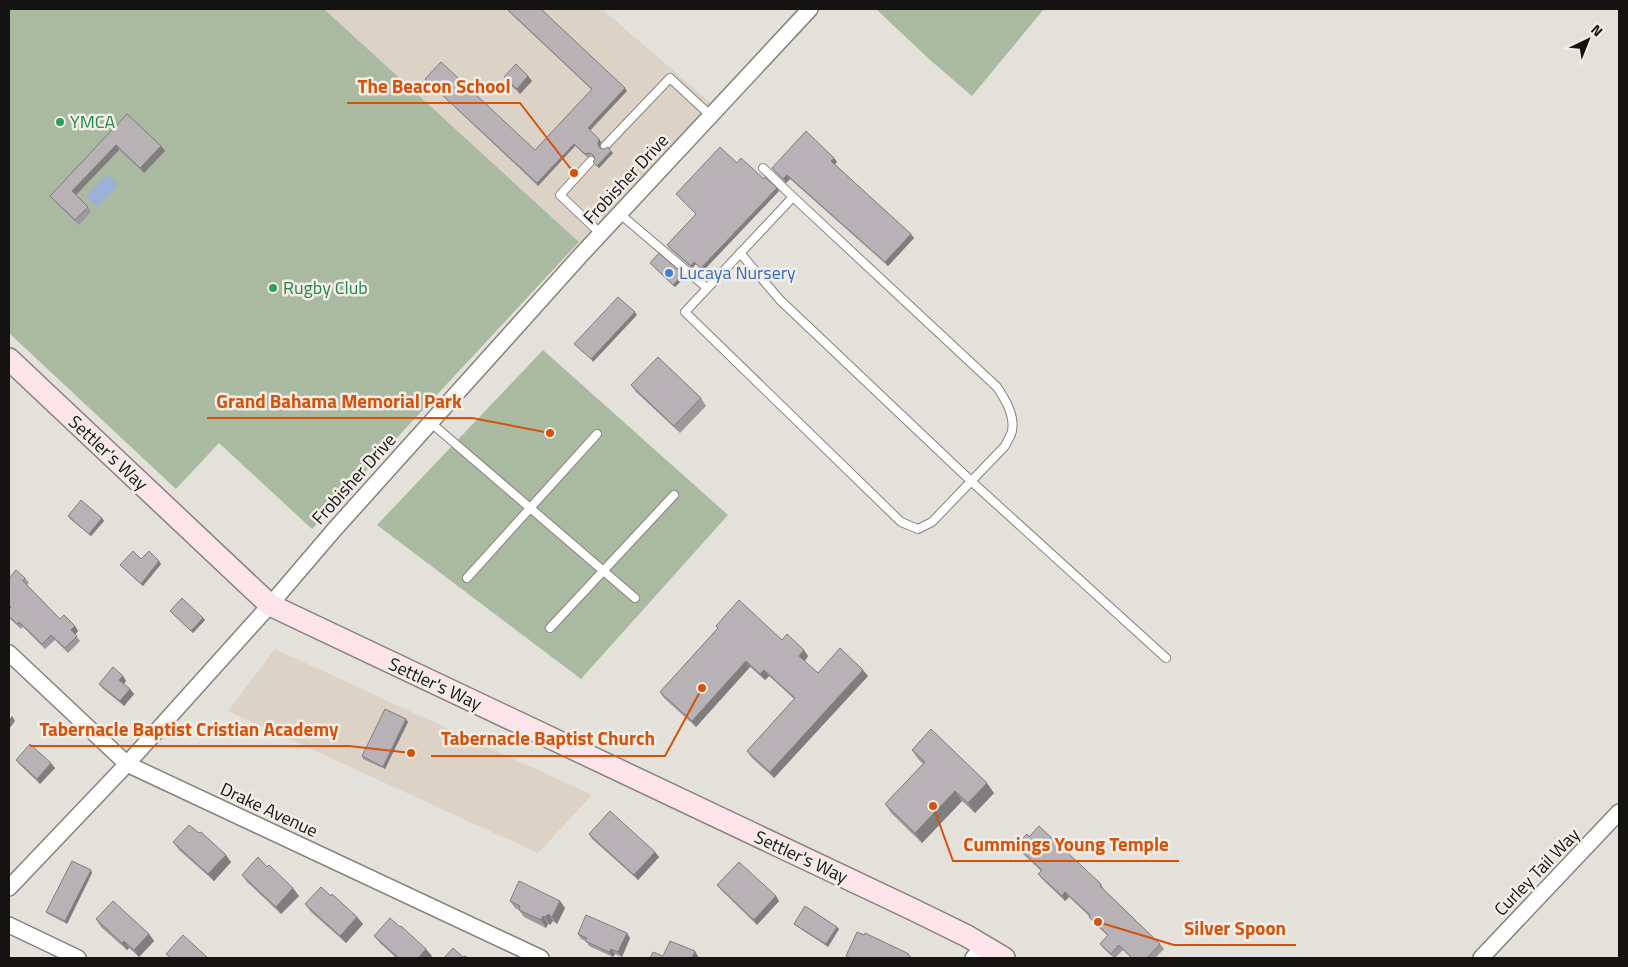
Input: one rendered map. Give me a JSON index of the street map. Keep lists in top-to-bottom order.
{
  "streets": {
    "main road": ["Settler's Way"],
    "street": ["Frobisher Drive", "Drake Avenue", "Curley Tail Way"]
  },
  "crossings": [
    ["Frobisher Drive", "Settler's Way"],
    ["Frobisher Drive", "Drake Avenue"]
  ],
  "places": [
    "YMCA",
    "The Beacon School",
    "Lucaya Nursery",
    "Rugby Club",
    "Grand Bahama Memorial Park",
    "Tabernacle Baptist Church",
    "Tabernacle Baptist Cristian Academy",
    "Cummings Young Temple",
    "Silver Spoon"
  ],
  "north": "top right"
}
